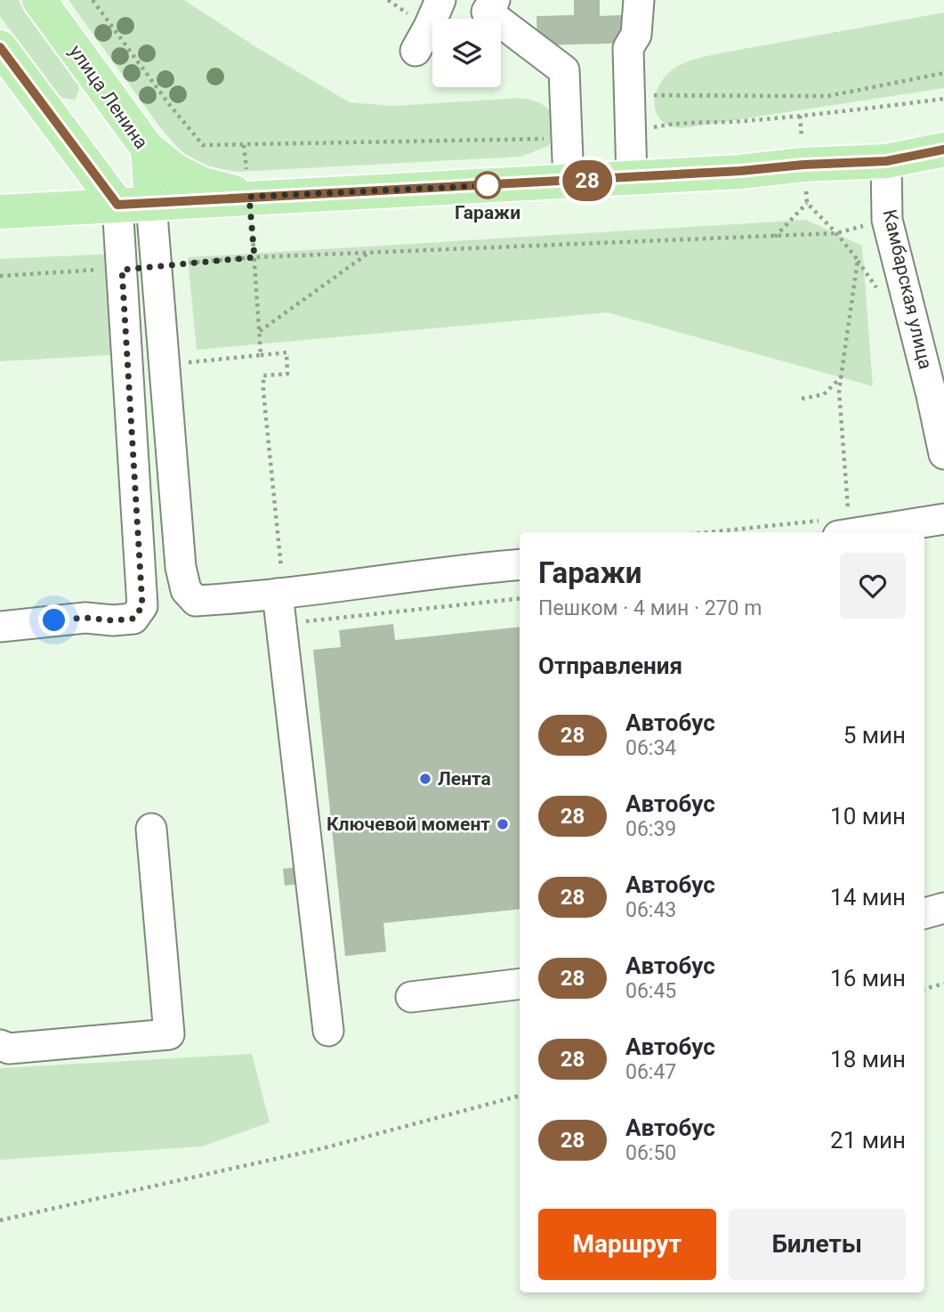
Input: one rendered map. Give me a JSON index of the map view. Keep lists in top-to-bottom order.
{
  "streets": {
    "main road": ["улица Ленина"],
    "street": ["Камбарская улица"]
  },
  "places": ["Гаражи", "Лента", "Ключевой момент"],
  "lines": ["bus line 28"],
  "page": {
    "on_map": "28",
    "heading": [
      ["Гаражи", "Пешком · 4 мин · 270 m"],
      "Отправления"
    ],
    "list": [
      {
        "mark": "28",
        "name": "Автобус",
        "note": "06:34",
        "value": "5 мин"
      },
      {
        "mark": "28",
        "name": "Автобус",
        "note": "06:39",
        "value": "10 мин"
      },
      {
        "mark": "28",
        "name": "Автобус",
        "note": "06:43",
        "value": "14 мин"
      },
      {
        "mark": "28",
        "name": "Автобус",
        "note": "06:45",
        "value": "16 мин"
      },
      {
        "mark": "28",
        "name": "Автобус",
        "note": "06:47",
        "value": "18 мин"
      },
      {
        "mark": "28",
        "name": "Автобус",
        "note": "06:50",
        "value": "21 мин"
      }
    ],
    "buttons": ["Маршрут", "Билеты"]
  }
}
